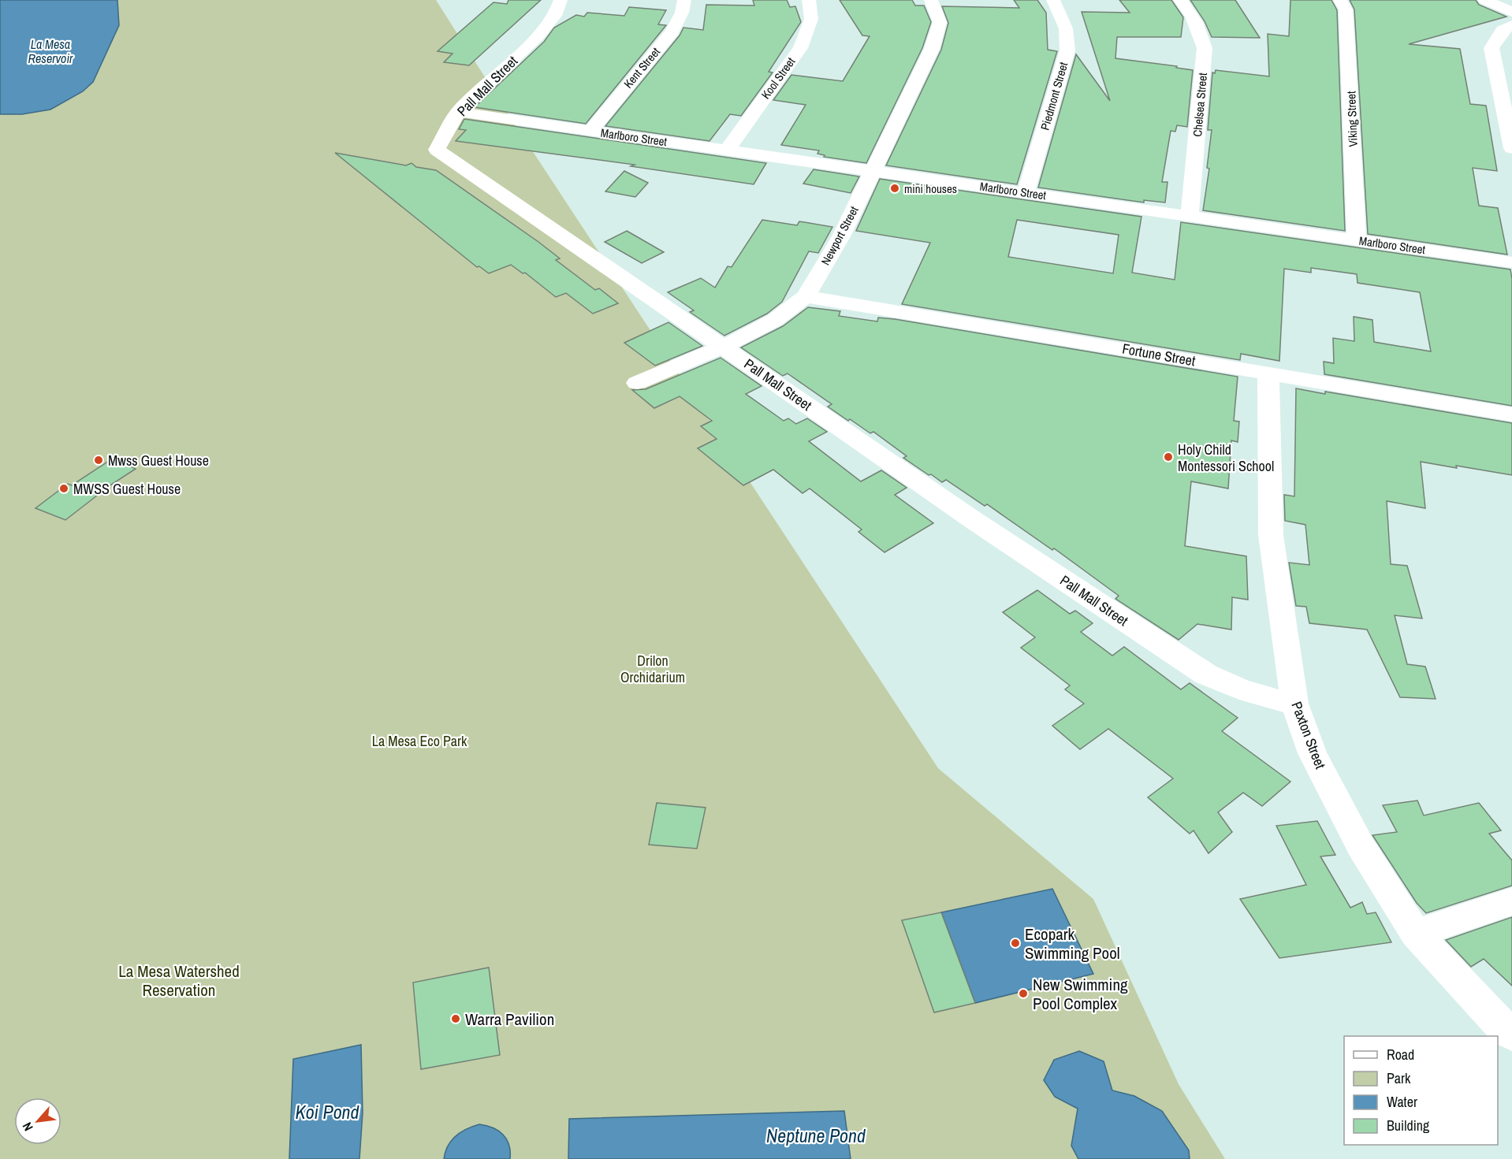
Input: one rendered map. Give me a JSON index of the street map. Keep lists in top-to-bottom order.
{
  "streets": {
    "street": [
      "Kent Street",
      "Kool Street",
      "Pall Mall Street",
      "Piedmont Street",
      "Chelsea Street",
      "Viking Street",
      "Marlboro Street",
      "Newport Street",
      "Fortune Street",
      "Paxton Street"
    ]
  },
  "crossings": [
    ["Kent Street", "Marlboro Street"],
    ["Kool Street", "Marlboro Street"],
    ["Pall Mall Street", "Marlboro Street"],
    ["Pall Mall Street", "Newport Street"],
    ["Pall Mall Street", "Paxton Street"],
    ["Piedmont Street", "Marlboro Street"],
    ["Chelsea Street", "Marlboro Street"],
    ["Viking Street", "Marlboro Street"],
    ["Marlboro Street", "Newport Street"],
    ["Newport Street", "Fortune Street"],
    ["Fortune Street", "Paxton Street"]
  ],
  "water": ["La Mesa Reservoir", "Koi Pond", "Neptune Pond"],
  "parks": ["Drilon Orchidarium", "La Mesa Eco Park", "La Mesa Watershed Reservation"],
  "places": [
    "mini houses",
    "Holy Child Montessori School",
    "Mwss Guest House",
    "MWSS Guest House",
    "Ecopark Swimming Pool",
    "New Swimming Pool Complex",
    "Warra Pavilion"
  ],
  "legend": [
    "Road",
    "Park",
    "Water",
    "Building"
  ],
  "north": "bottom left"
}
